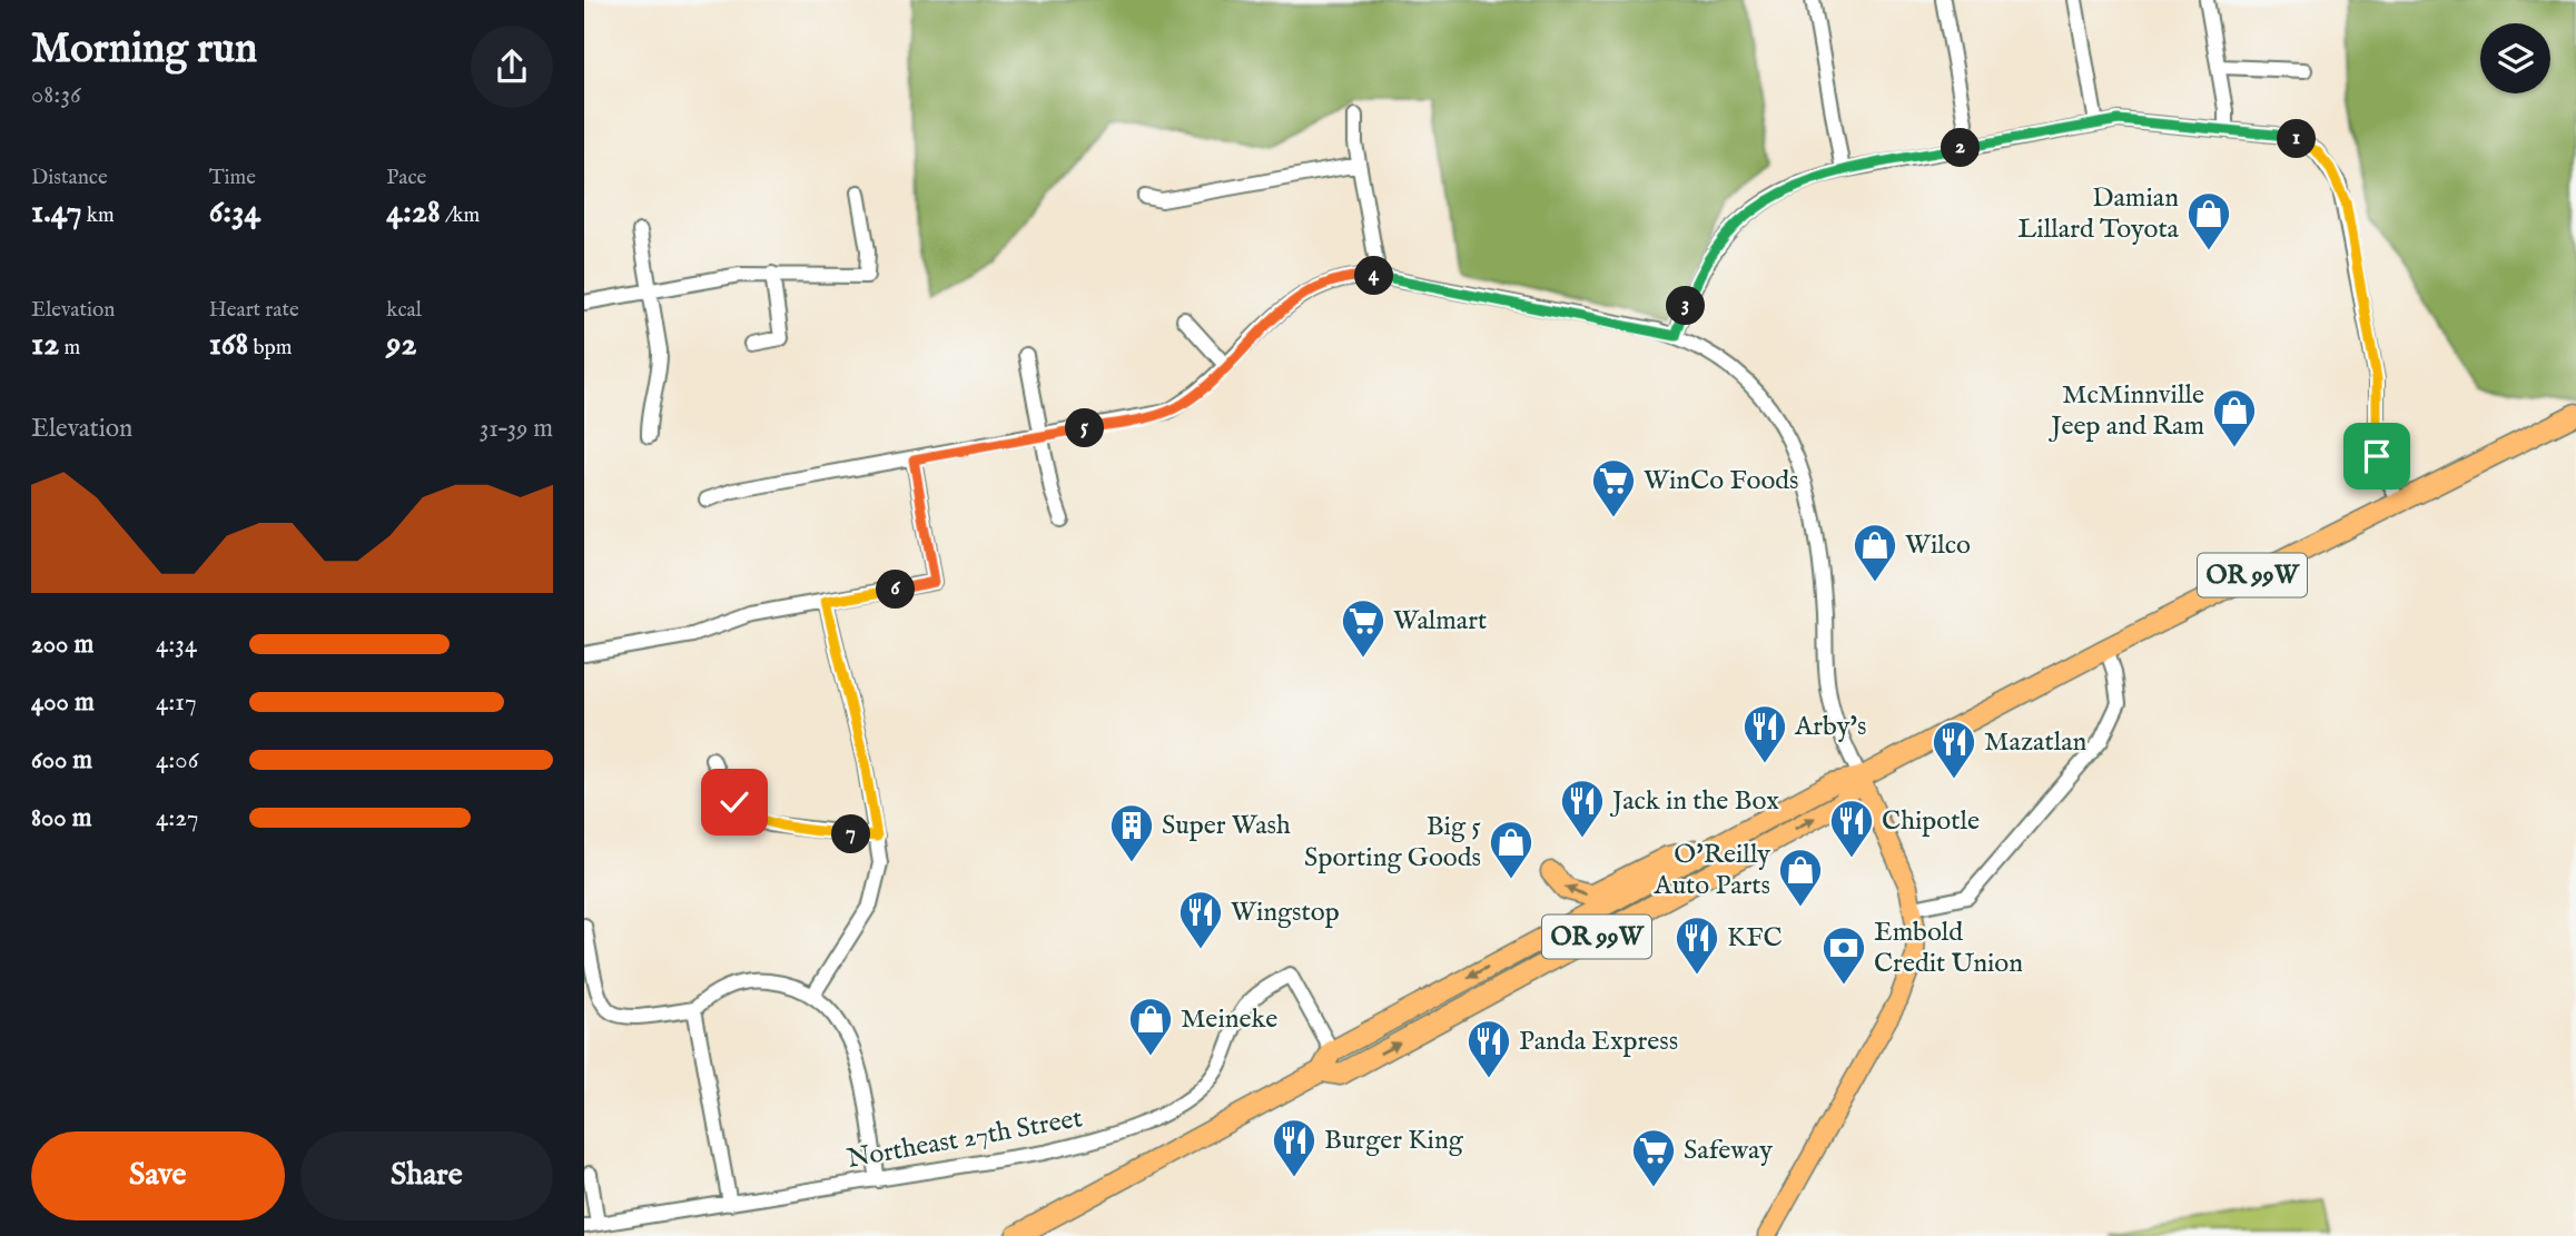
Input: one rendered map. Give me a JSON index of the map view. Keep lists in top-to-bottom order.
{
  "streets": {
    "highway": ["OR 99W"],
    "street": ["Northeast 27th Street"]
  },
  "crossings": [
    ["OR 99W", "Northeast 27th Street"]
  ],
  "places": {
    "shop": [
      "Damian Lillard Toyota",
      "McMinnville Jeep and Ram",
      "Wilco",
      "Big 5 Sporting Goods",
      "O'Reilly Auto Parts",
      "Meineke"
    ],
    "supermarket": ["WinCo Foods", "Walmart", "Safeway"],
    "restaurant": [
      "Arby's",
      "Mazatlan",
      "Jack in the Box",
      "Chipotle",
      "Wingstop",
      "KFC",
      "Panda Express",
      "Burger King"
    ],
    "building": ["Super Wash"],
    "bank": ["Embold Credit Union"]
  },
  "page": {
    "heading": ["Morning run", "08:36"],
    "pins": [
      "1",
      "2",
      "4",
      "3",
      "5",
      "6",
      "7"
    ],
    "stats": [
      ["Distance", "1.47 km"],
      ["Time", "6:34"],
      ["Pace", "4:28 /km"],
      ["Elevation", "12 m"],
      ["Heart rate", "168 bpm"],
      ["kcal", "92"]
    ],
    "chart": ["Elevation", "31–39 m"],
    "list": [
      {
        "name": "200 m",
        "note": "4:34"
      },
      {
        "name": "400 m",
        "note": "4:17"
      },
      {
        "name": "600 m",
        "note": "4:06"
      },
      {
        "name": "800 m",
        "note": "4:27"
      }
    ],
    "buttons": ["Save", "Share"]
  }
}
